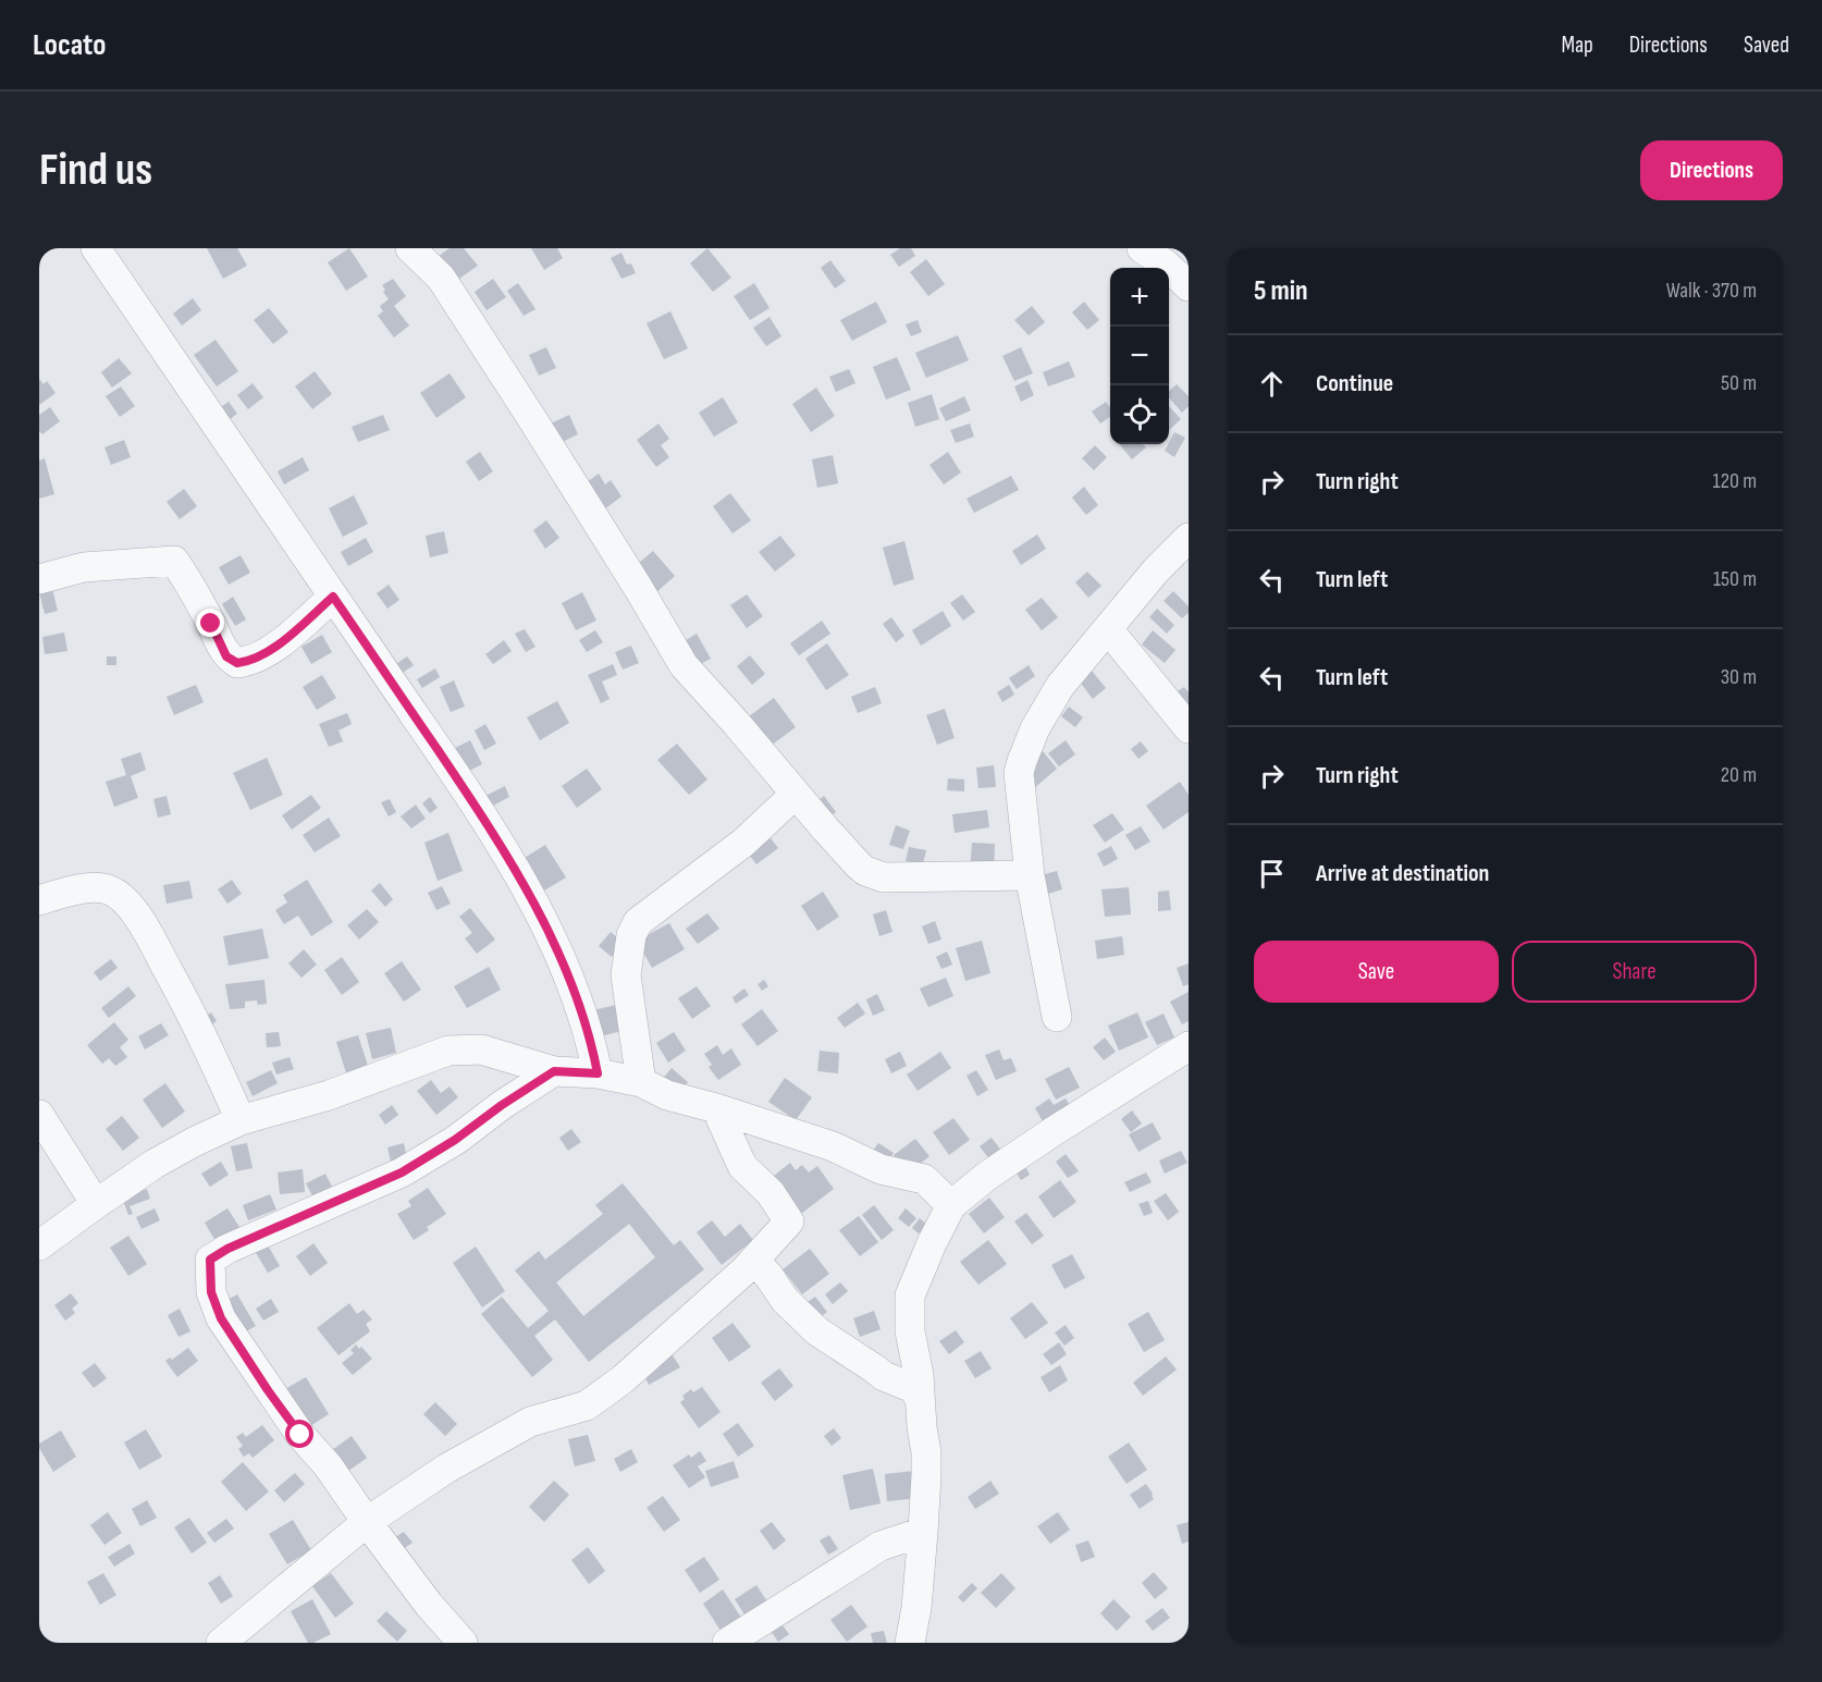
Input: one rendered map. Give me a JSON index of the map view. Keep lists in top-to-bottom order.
{
  "page": {
    "header": "Locato",
    "nav": ["Map", "Directions", "Saved"],
    "buttons": [
      "Directions",
      ["Save", "Share"]
    ],
    "title": "Find us",
    "heading": ["5 min", "Walk · 370 m"],
    "map_buttons": ["+", "−"],
    "list": [
      ["Continue", "50 m"],
      ["Turn right", "120 m"],
      ["Turn left", "150 m"],
      ["Turn left", "30 m"],
      ["Turn right", "20 m"],
      "Arrive at destination"
    ]
  }
}
